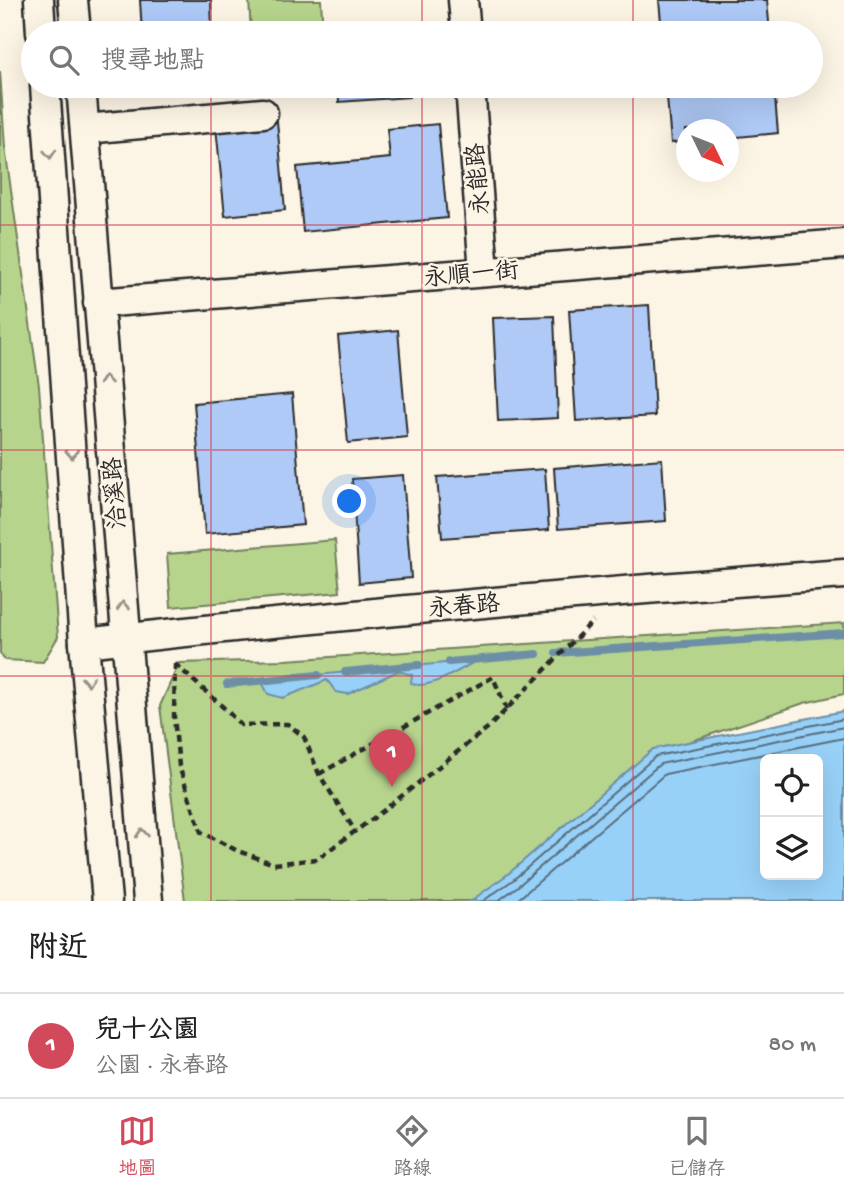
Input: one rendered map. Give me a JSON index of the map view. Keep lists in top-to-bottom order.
{
  "streets": {
    "street": [
      "永能路",
      "永順一街",
      "洽溪路",
      "永春路"
    ]
  },
  "crossings": [
    ["永能路", "永順一街"],
    ["永順一街", "洽溪路"],
    ["洽溪路", "永春路"]
  ],
  "north": "bottom right",
  "page": {
    "search": "搜尋地點",
    "pins": "1",
    "heading": "附近",
    "list": [
      {
        "mark": "1",
        "name": "兒十公園",
        "note": "公園 · 永春路",
        "value": "80 m"
      }
    ],
    "nav": ["地圖", "路線", "已儲存"]
  }
}
